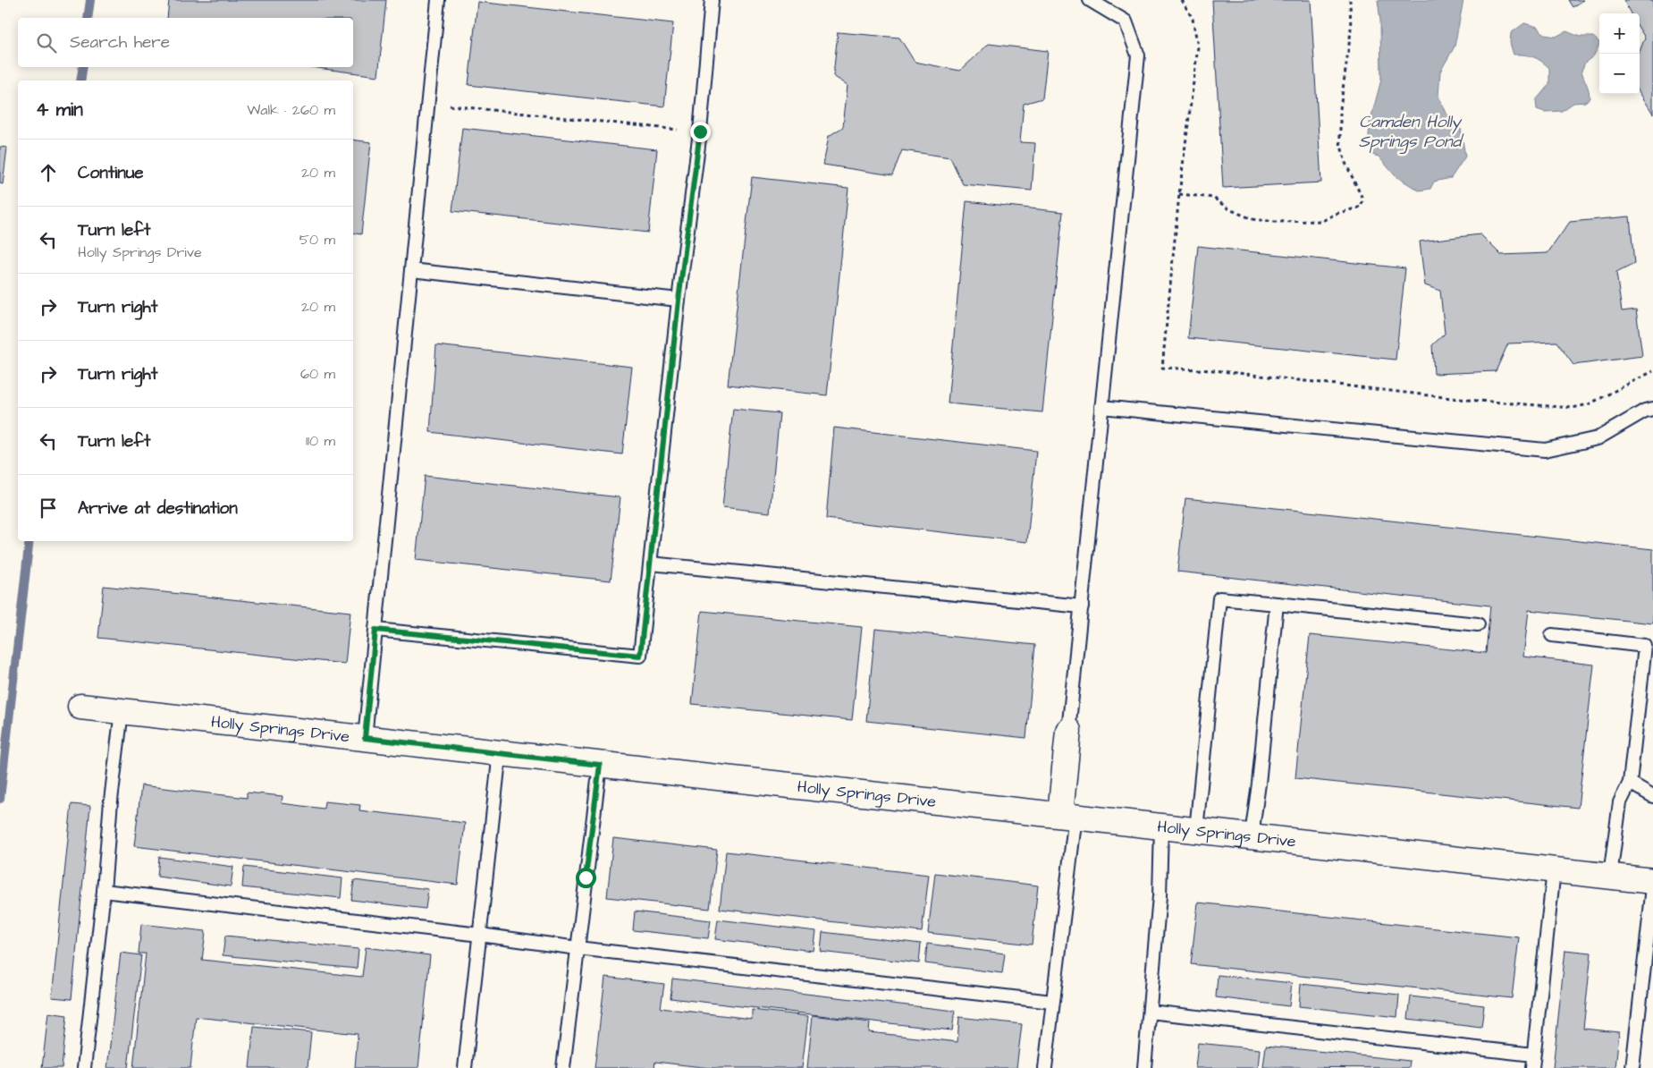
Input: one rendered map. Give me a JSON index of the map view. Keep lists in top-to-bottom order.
{
  "streets": {
    "street": ["Holly Springs Drive"]
  },
  "water": ["Camden Holly Springs Pond"],
  "page": {
    "map_buttons": ["+", "−"],
    "search": "Search here",
    "heading": ["4 min", "Walk · 260 m"],
    "list": [
      ["Continue", "20 m"],
      ["Turn left", "Holly Springs Drive", "50 m"],
      ["Turn right", "20 m"],
      ["Turn right", "60 m"],
      ["Turn left", "110 m"],
      "Arrive at destination"
    ]
  }
}
